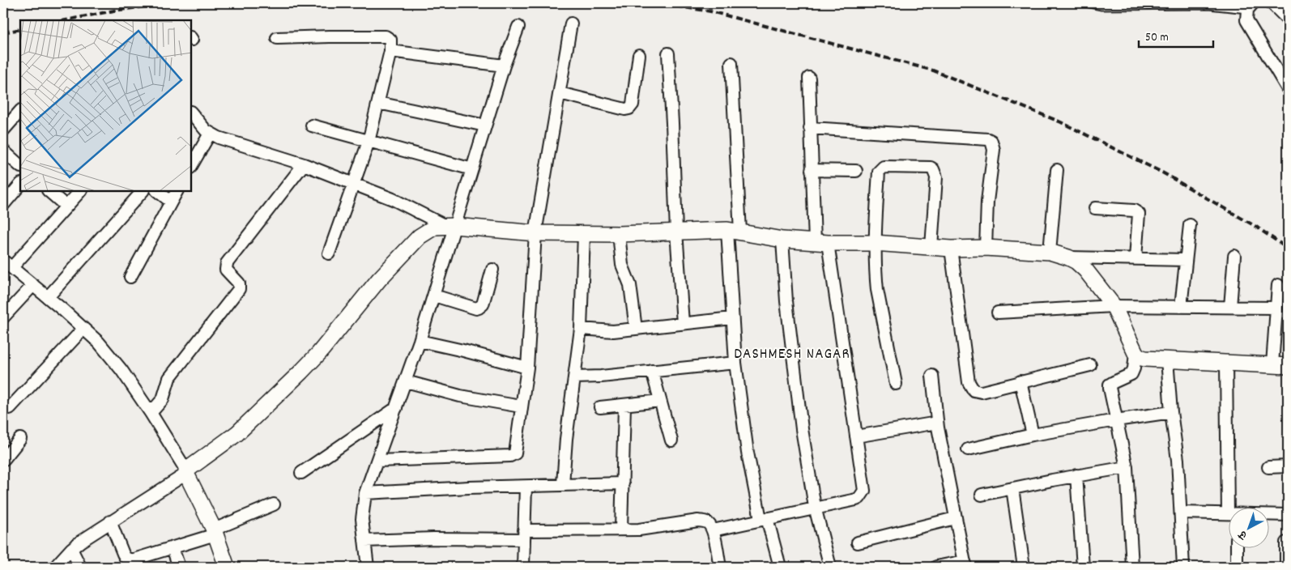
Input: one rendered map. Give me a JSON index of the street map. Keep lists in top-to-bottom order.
{
  "districts": ["DASHMESH NAGAR"],
  "scale_bar": "50 m",
  "north": "bottom left"
}
